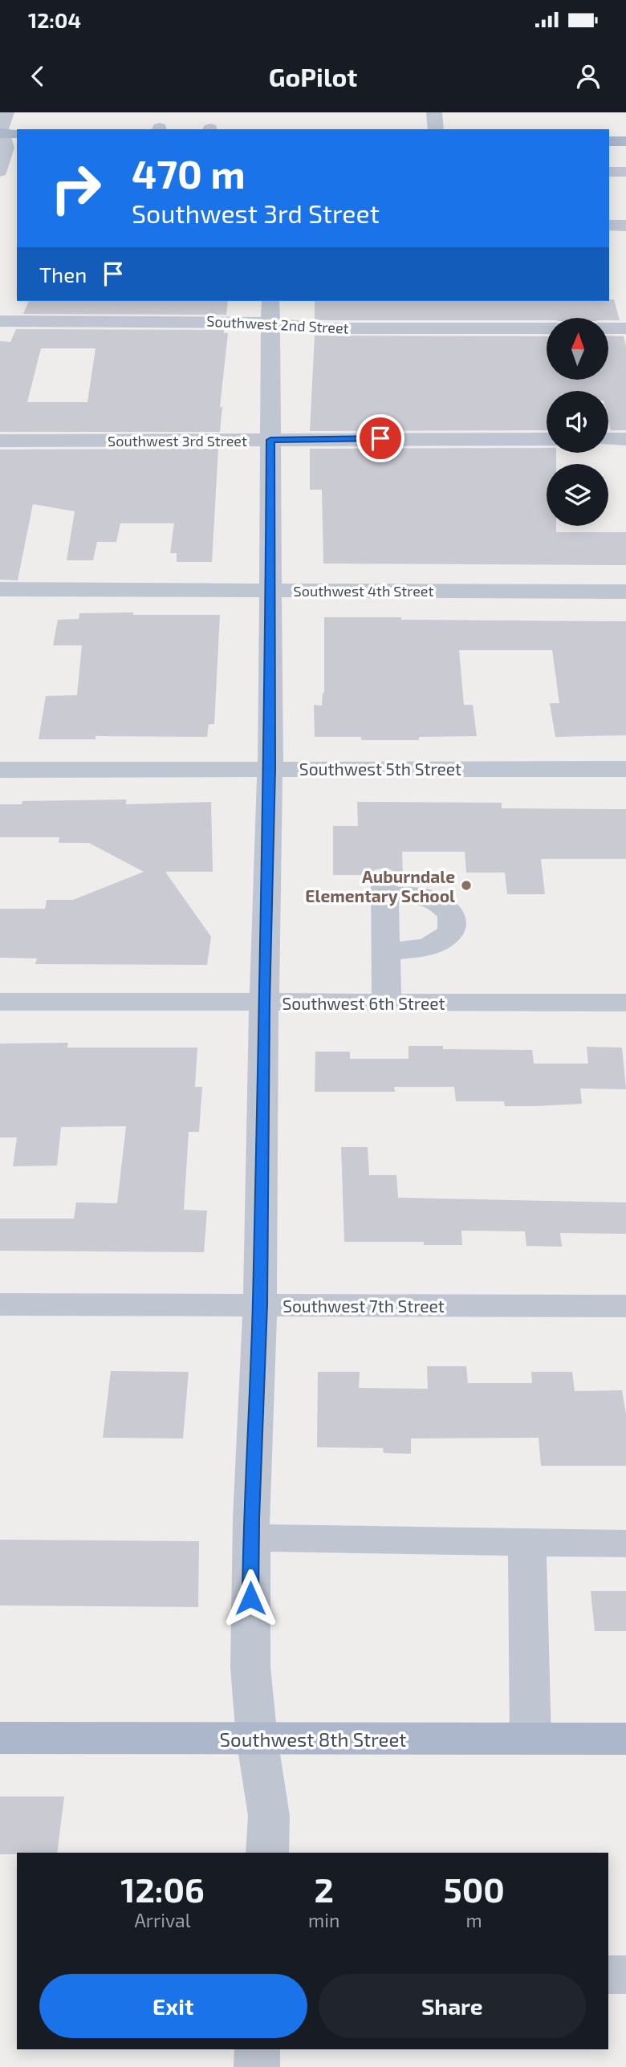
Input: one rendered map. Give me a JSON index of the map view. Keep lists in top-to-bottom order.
{
  "streets": {
    "main road": ["Southwest 8th Street"],
    "street": [
      "Southwest 2nd Street",
      "Southwest 3rd Street",
      "Southwest 4th Street",
      "Southwest 5th Street",
      "Southwest 6th Street",
      "Southwest 7th Street"
    ]
  },
  "places": ["Auburndale Elementary School"],
  "north": "top",
  "page": {
    "status": "12:04",
    "header": "GoPilot",
    "turn": ["470 m", "Southwest 3rd Street"],
    "then": "Then",
    "eta": [
      "12:06",
      "Arrival",
      "2",
      "min",
      "500",
      "m"
    ],
    "buttons": ["Exit", "Share"]
  }
}
